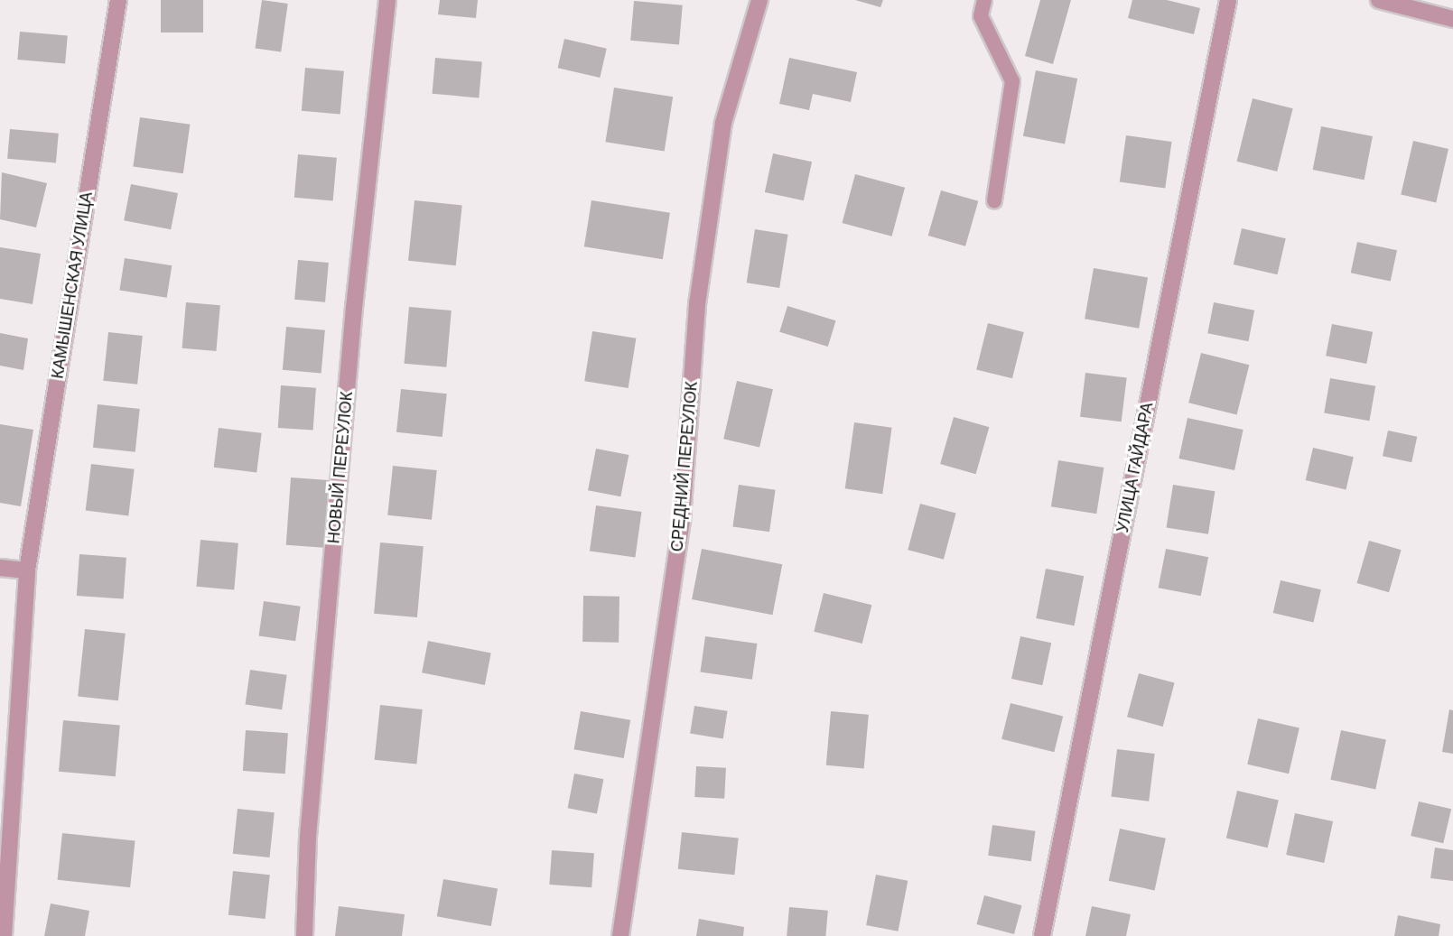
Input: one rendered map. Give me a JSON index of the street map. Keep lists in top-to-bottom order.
{
  "streets": {
    "street": [
      "КАМЫШЕНСКАЯ УЛИЦА",
      "СРЕДНИЙ ПЕРЕУЛОК",
      "НОВЫЙ ПЕРЕУЛОК",
      "УЛИЦА ГАЙДАРА"
    ]
  }
}
